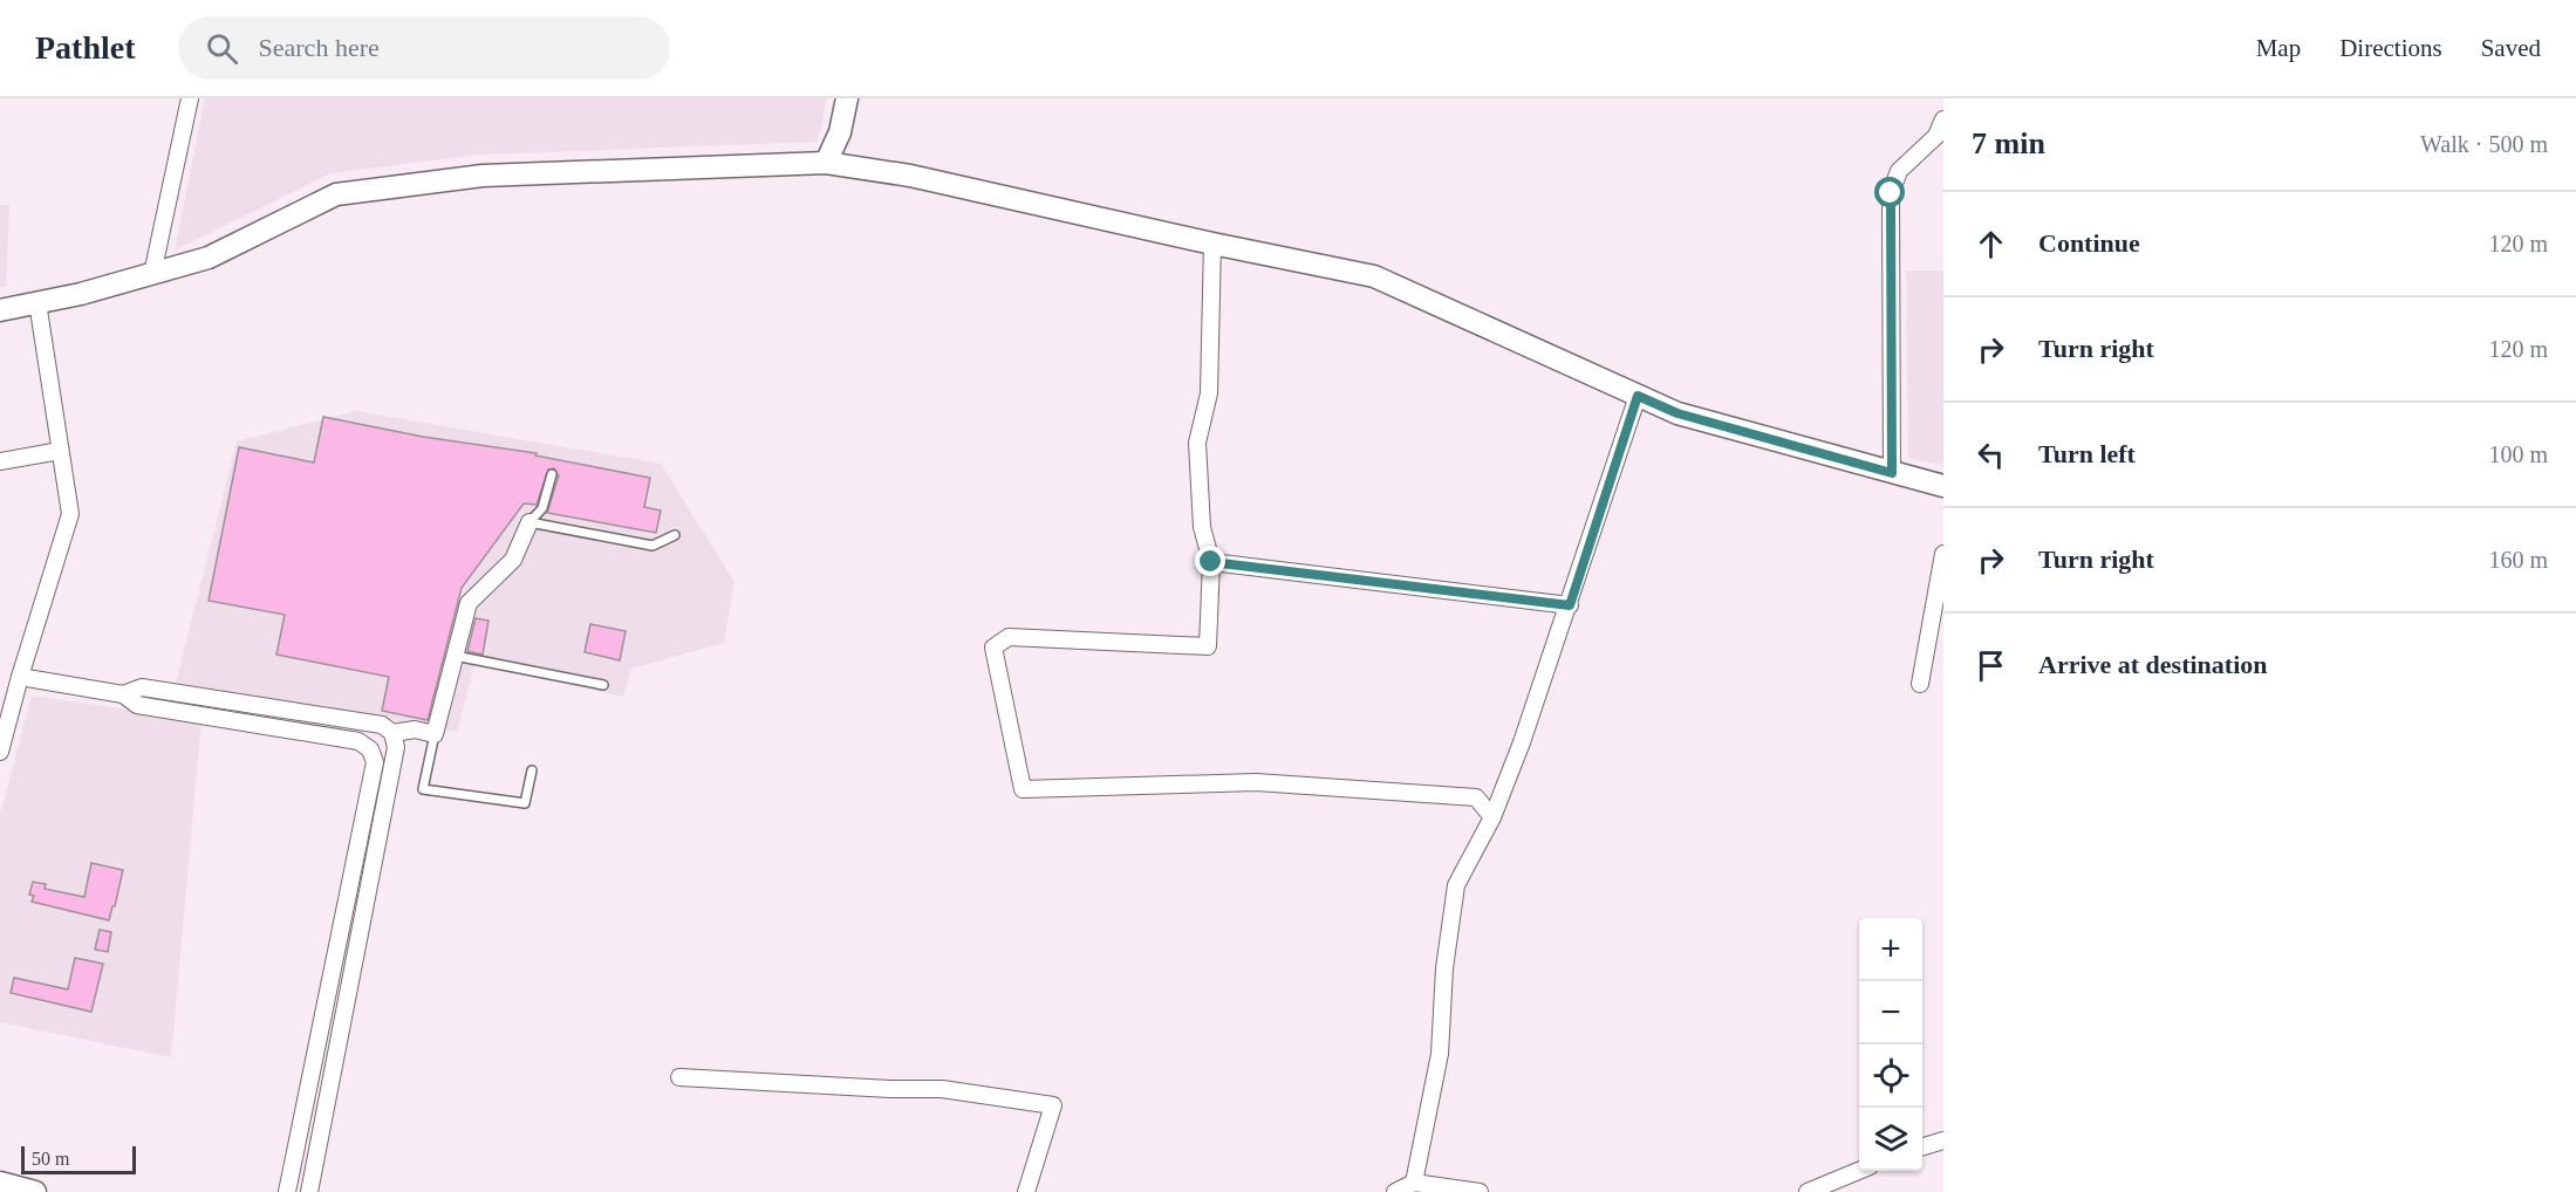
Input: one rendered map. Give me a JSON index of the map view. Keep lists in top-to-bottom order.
{
  "scale_bar": "50 m",
  "page": {
    "header": "Pathlet",
    "search": "Search here",
    "nav": ["Map", "Directions", "Saved"],
    "heading": ["7 min", "Walk · 500 m"],
    "list": [
      ["Continue", "120 m"],
      ["Turn right", "120 m"],
      ["Turn left", "100 m"],
      ["Turn right", "160 m"],
      "Arrive at destination"
    ],
    "map_buttons": ["+", "−"],
    "scale": "50 m"
  }
}
